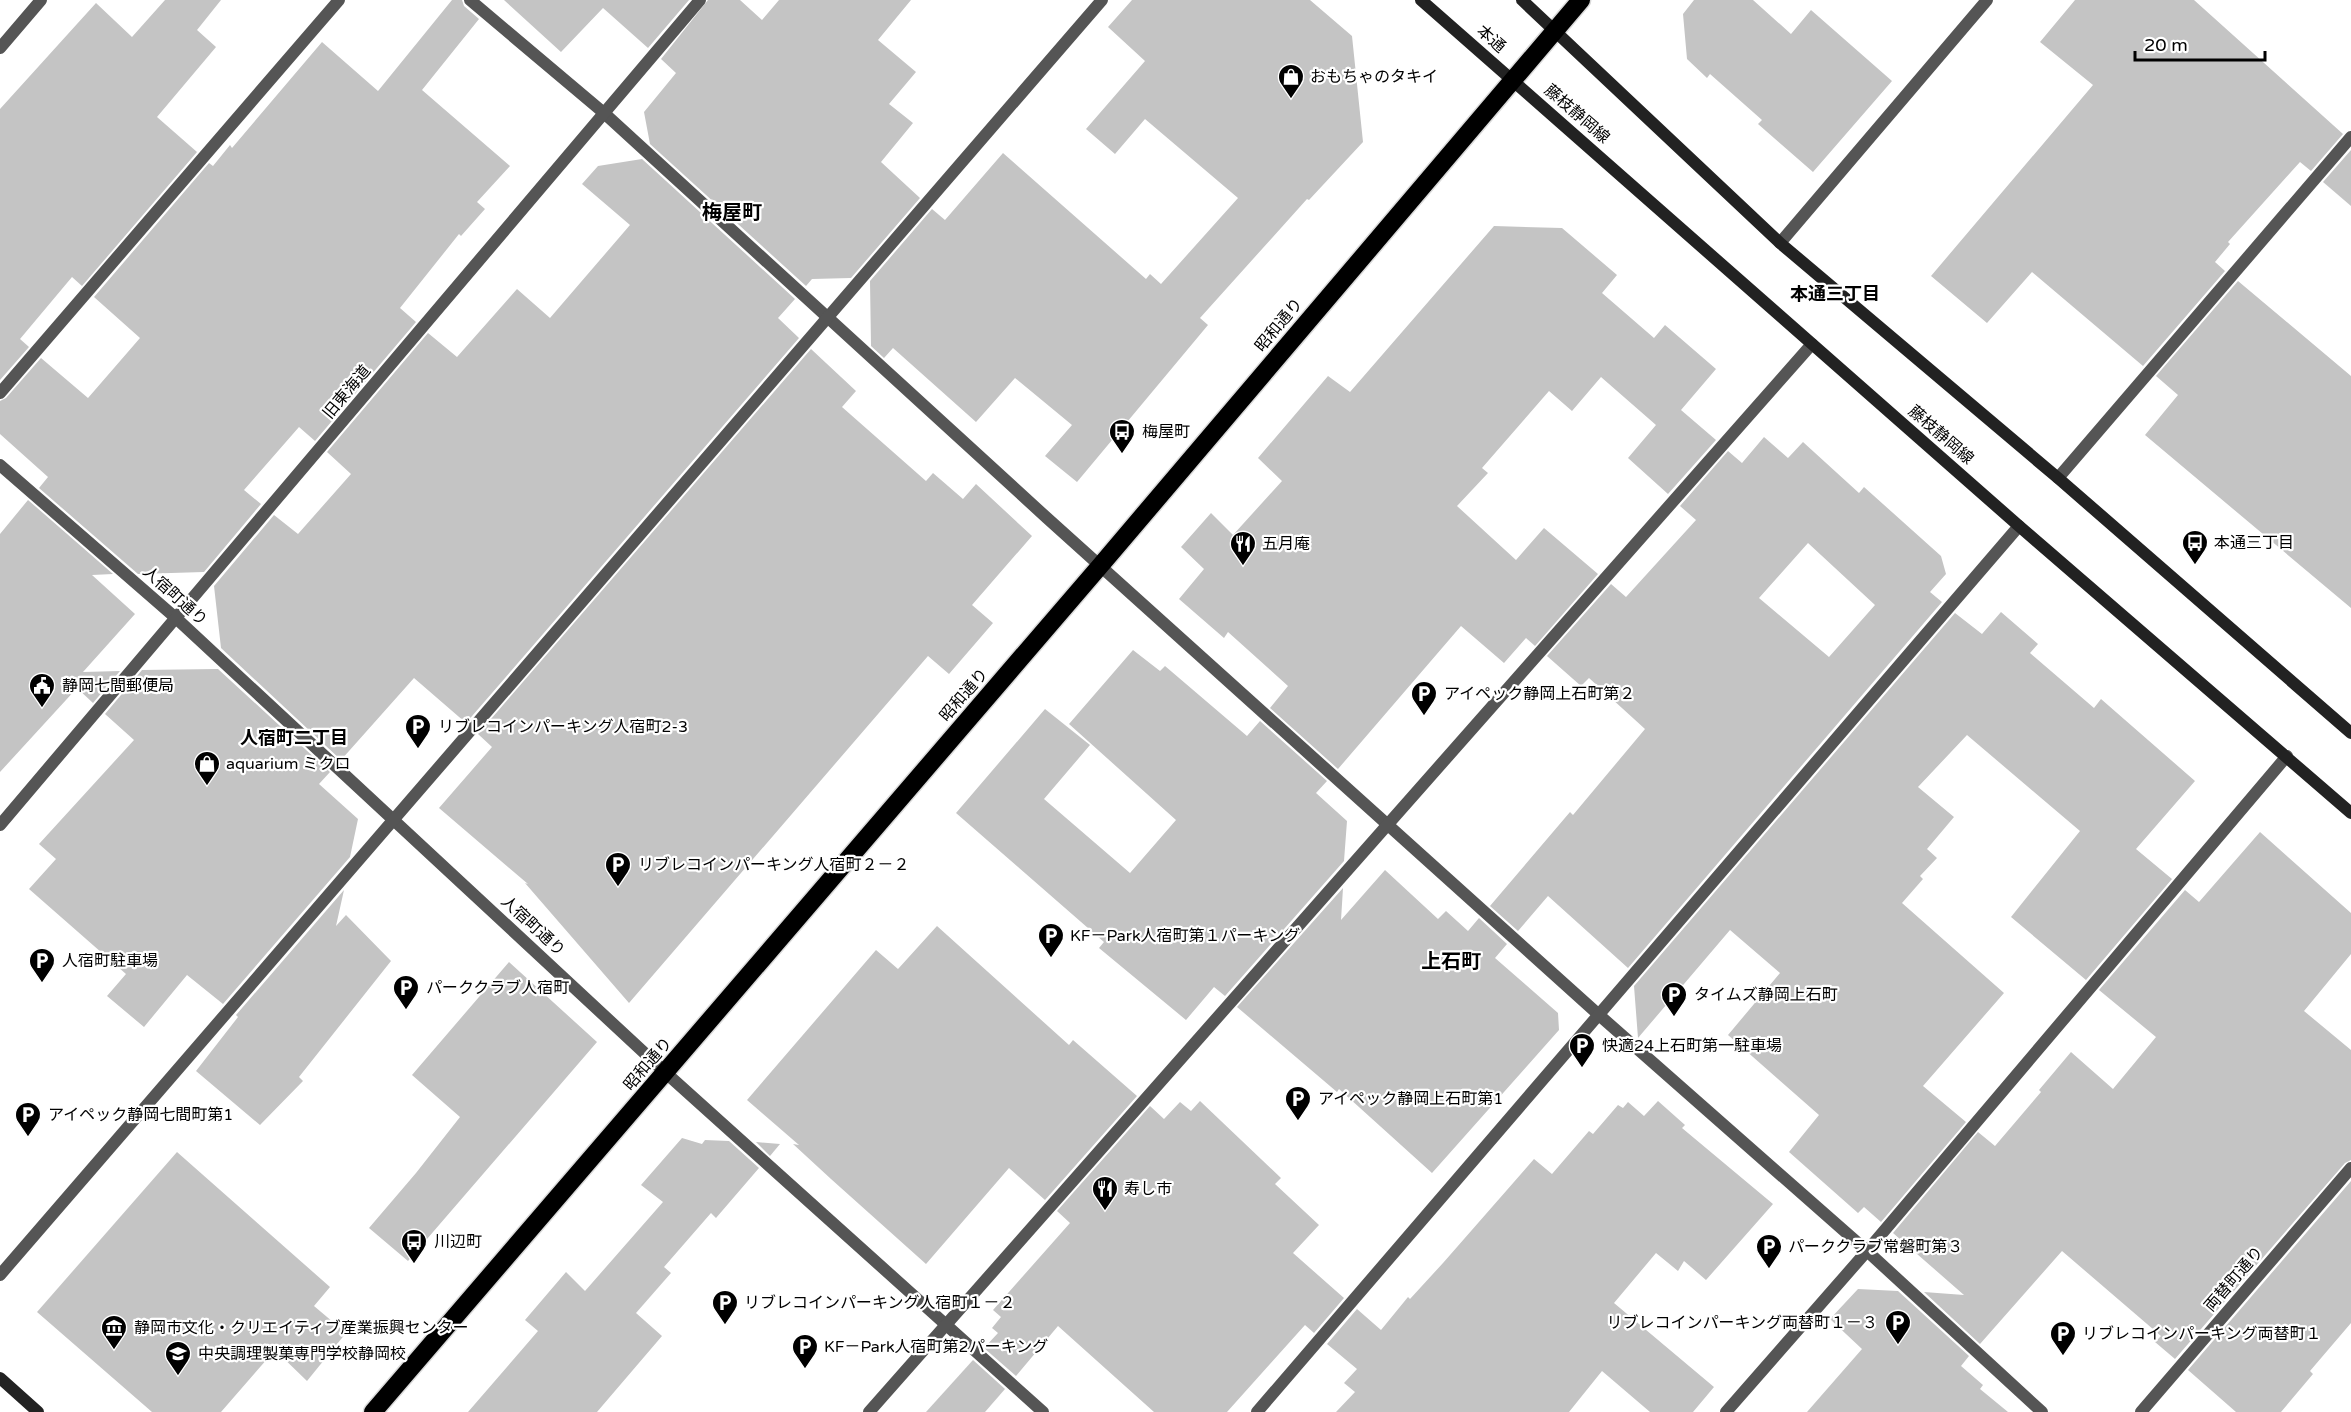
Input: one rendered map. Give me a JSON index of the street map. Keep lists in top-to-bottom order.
{
  "streets": {
    "highway": ["昭和通り"],
    "main road": ["本通", "藤枝静岡線"],
    "street": ["旧東海道", "人宿町通り", "両替町通り"]
  },
  "crossings": [
    ["本通", "藤枝静岡線"],
    ["本通", "昭和通り"],
    ["藤枝静岡線", "昭和通り"],
    ["昭和通り", "人宿町通り"],
    ["旧東海道", "人宿町通り"]
  ],
  "districts": [
    "梅屋町",
    "本通三丁目",
    "人宿町二丁目",
    "上石町"
  ],
  "places": {
    "shop": ["おもちゃのタキイ", "aquarium ミクロ"],
    "bus stop": ["梅屋町", "本通三丁目", "川辺町"],
    "restaurant": ["五月庵", "寿し市"],
    "public building": ["静岡七間郵便局"],
    "parking": [
      "アイペック静岡上石町第２",
      "リブレコインパーキング人宿町2‐3",
      "リブレコインパーキング人宿町２－２",
      "KF－Park人宿町第１パーキング",
      "人宿町駐車場",
      "パーククラブ人宿町",
      "タイムズ静岡上石町",
      "快適24上石町第一駐車場",
      "アイペック静岡上石町第1",
      "アイペック静岡七間町第1",
      "パーククラブ常磐町第３",
      "リブレコインパーキング人宿町１－２",
      "リブレコインパーキング両替町１－３",
      "リブレコインパーキング両替町１",
      "KF－Park人宿町第2パーキング"
    ],
    "museum": ["静岡市文化・クリエイティブ産業振興センター"],
    "school or university": ["中央調理製菓専門学校静岡校"]
  },
  "scale_bar": "20 m"
}
